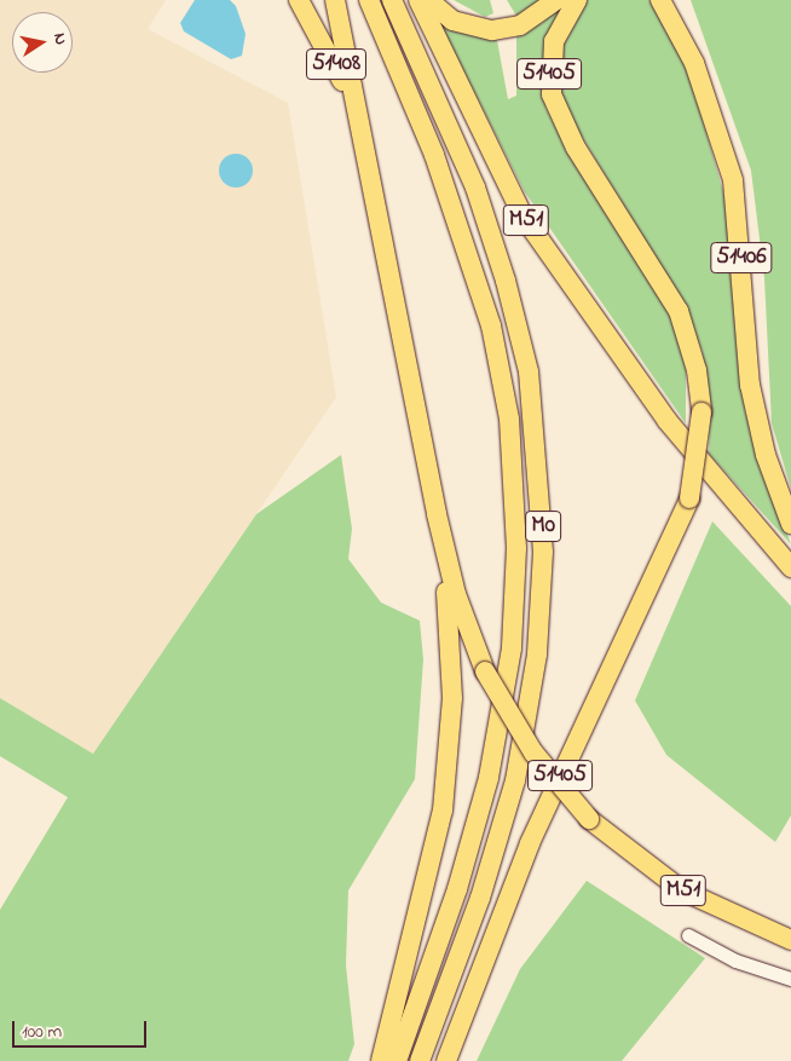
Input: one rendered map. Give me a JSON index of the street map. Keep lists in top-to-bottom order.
{
  "streets": {
    "highway": [
      "51408",
      "51405",
      "M51",
      "51406",
      "M0"
    ]
  },
  "scale_bar": "100 m",
  "north": "right"
}
